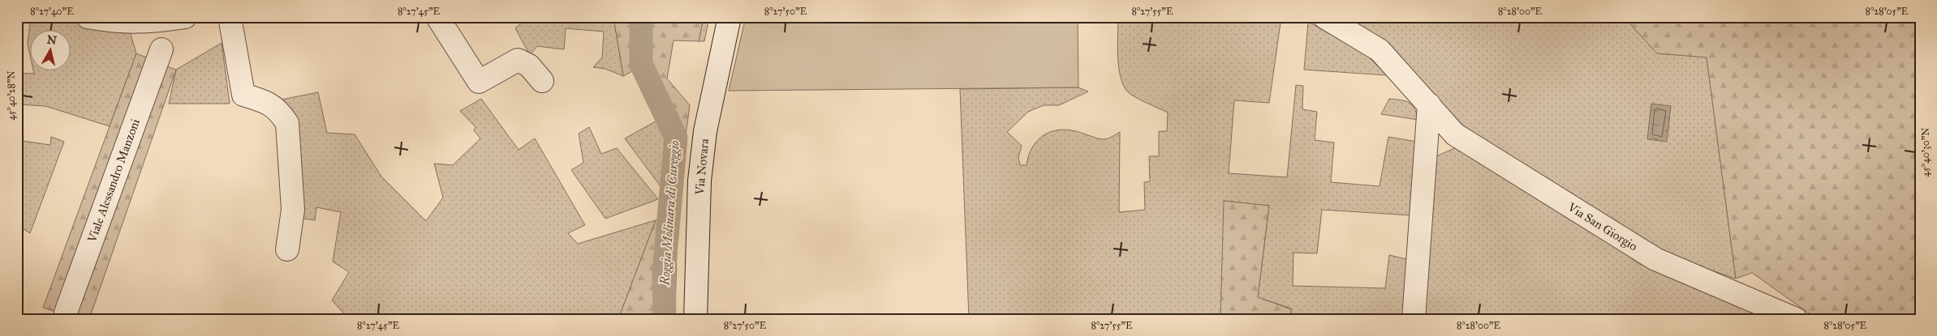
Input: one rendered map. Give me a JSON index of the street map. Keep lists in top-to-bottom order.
{
  "streets": {
    "street": ["Via Novara", "Viale Alessandro Manzoni", "Via San Giorgio"]
  },
  "water": ["Roggia Molinara di Cureggio"],
  "north": "top",
  "coordinates": [
    "8°27'40\"E",
    "8°27'45\"E",
    "8°27'50\"E",
    "8°27'55\"E",
    "8°28'00\"E",
    "8°28'05\"E",
    "45°40'28\"N",
    "45°40'30\"N"
  ]
}
